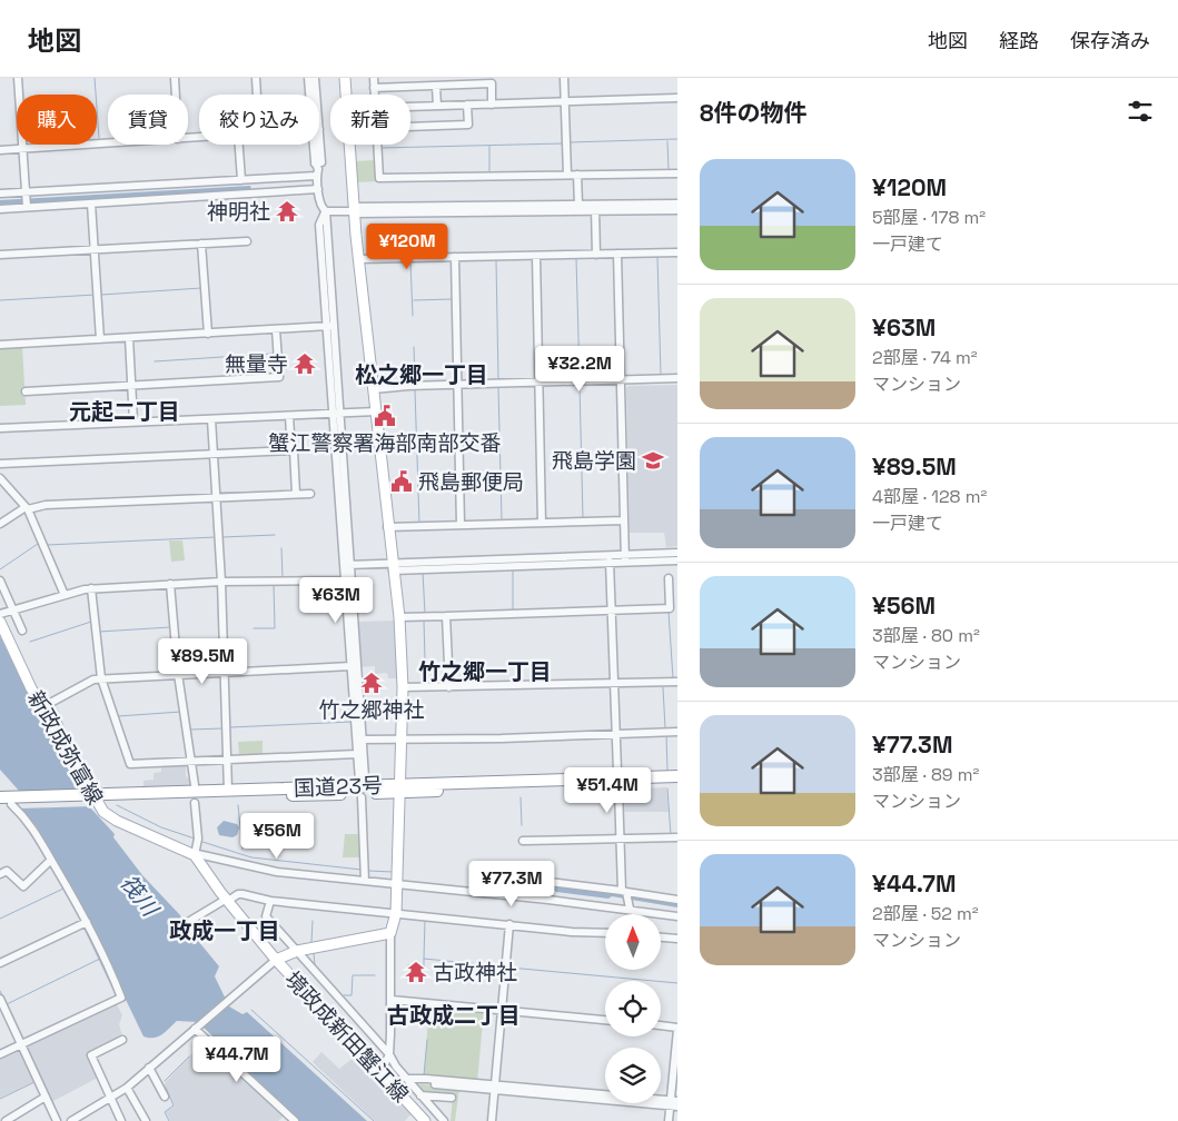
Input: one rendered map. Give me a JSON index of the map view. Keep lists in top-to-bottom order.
{
  "streets": {
    "highway": ["国道23号"],
    "main road": ["新政成弥富線", "境政成新田蟹江線"]
  },
  "crossings": [
    ["新政成弥富線", "国道23号"],
    ["新政成弥富線", "境政成新田蟹江線"]
  ],
  "districts": [
    "松之郷一丁目",
    "元起二丁目",
    "竹之郷一丁目",
    "政成一丁目",
    "古政成二丁目"
  ],
  "water": ["筏川"],
  "places": {
    "temple": [
      "神明社",
      "無量寺",
      "竹之郷神社",
      "古政神社"
    ],
    "public building": ["蟹江警察署海部南部交番", "飛島郵便局"],
    "school or university": ["飛島学園"]
  },
  "north": "top",
  "page": {
    "header": "地図",
    "nav": ["地図", "経路", "保存済み"],
    "heading": "8件の物件",
    "chip": [
      "購入",
      "賃貸",
      "絞り込み",
      "新着"
    ],
    "list": [
      {
        "name": "¥120M",
        "note": "5部屋 · 178 m² · 一戸建て"
      },
      {
        "name": "¥63M",
        "note": "2部屋 · 74 m² · マンション"
      },
      {
        "name": "¥89.5M",
        "note": "4部屋 · 128 m² · 一戸建て"
      },
      {
        "name": "¥56M",
        "note": "3部屋 · 80 m² · マンション"
      },
      {
        "name": "¥77.3M",
        "note": "3部屋 · 89 m² · マンション"
      },
      {
        "name": "¥44.7M",
        "note": "2部屋 · 52 m² · マンション"
      }
    ],
    "price": [
      "¥120M",
      "¥32.2M",
      "¥63M",
      "¥89.5M",
      "¥51.4M",
      "¥56M",
      "¥77.3M",
      "¥44.7M"
    ]
  }
}
